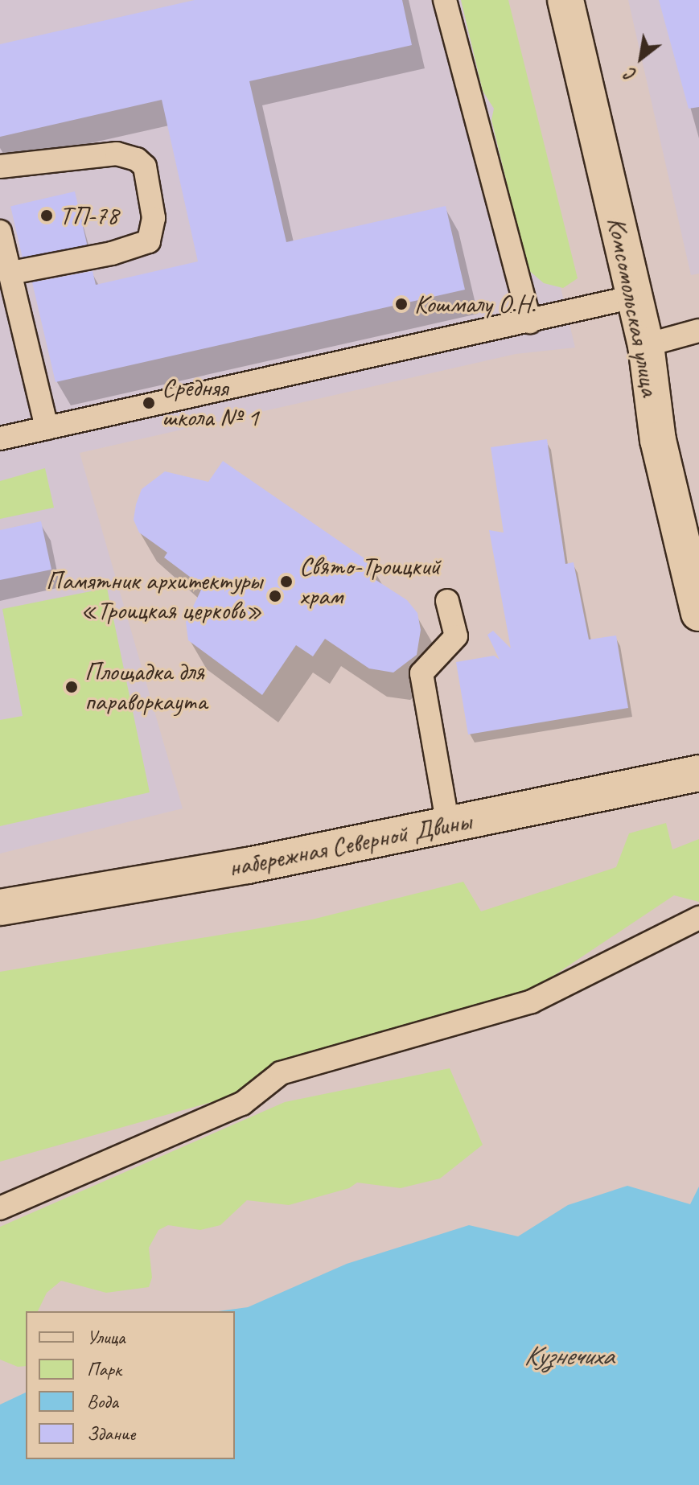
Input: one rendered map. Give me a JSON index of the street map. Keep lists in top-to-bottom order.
{
  "streets": {
    "street": ["Комсомольская улица", "набережная Северной Двины"]
  },
  "water": ["Кузнечиха"],
  "places": [
    "ТП-78",
    "Кошмалу О.Н.",
    "Средняя школа № 1",
    "Свято-Троицкий храм",
    "Памятник архитектуры «Троицкая церковь»",
    "Площадка для параворкаута"
  ],
  "legend": [
    "Улица",
    "Парк",
    "Вода",
    "Здание"
  ],
  "north": "bottom left"
}
